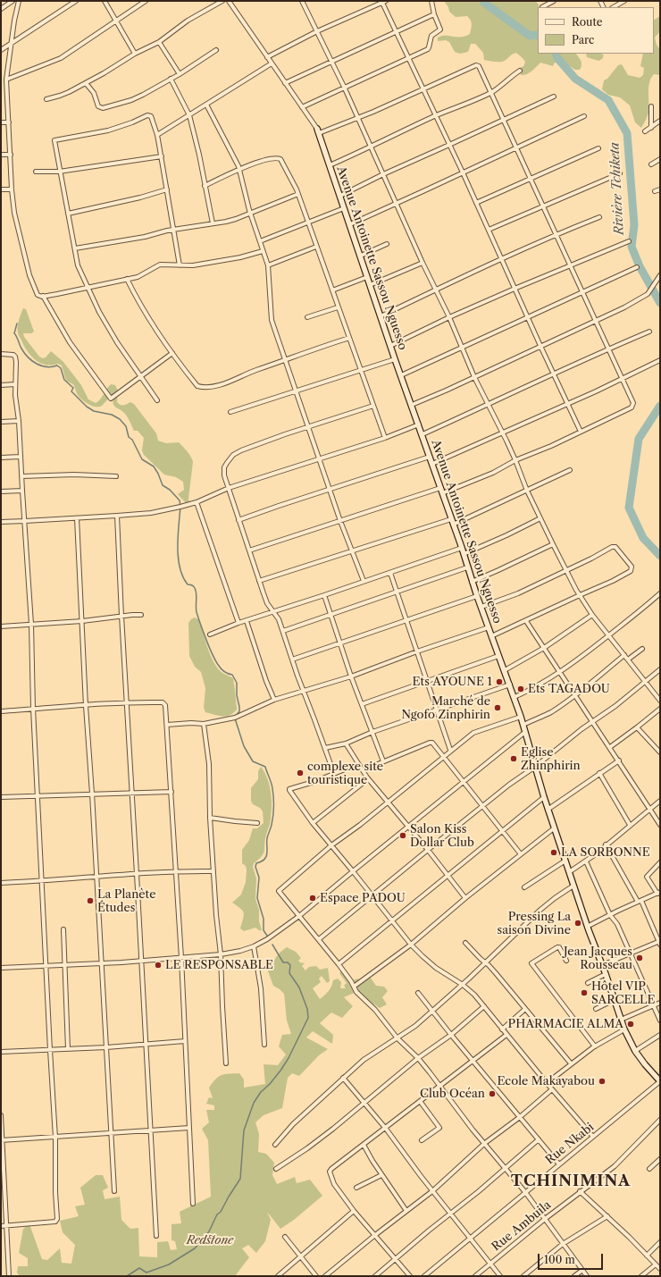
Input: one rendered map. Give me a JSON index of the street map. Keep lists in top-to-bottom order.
{
  "streets": {
    "street": ["Avenue Antoinette Sassou Nguesso", "Rue Nkabi", "Rue Ambuila"]
  },
  "crossings": [
    ["Avenue Antoinette Sassou Nguesso", "Rue Nkabi"]
  ],
  "districts": ["TCHINIMINA"],
  "water": ["Rivière Tchiketa"],
  "parks": ["Redstone"],
  "places": [
    "Ets AYOUNE 1",
    "Ets TAGADOU",
    "Marché de Ngofo Zinphirin",
    "Eglise Zhinphirin",
    "complexe site touristique",
    "Salon Kiss Dollar Club",
    "LA SORBONNE",
    "Espace PADOU",
    "La Planète Études",
    "Pressing La saison Divine",
    "Jean Jacques Rousseau",
    "LE RESPONSABLE",
    "Hôtel VIP SARCELLE",
    "PHARMACIE ALMA",
    "Ecole Makayabou",
    "Club Océan"
  ],
  "legend": ["Route", "Parc"],
  "scale_bar": "100 m"
}
